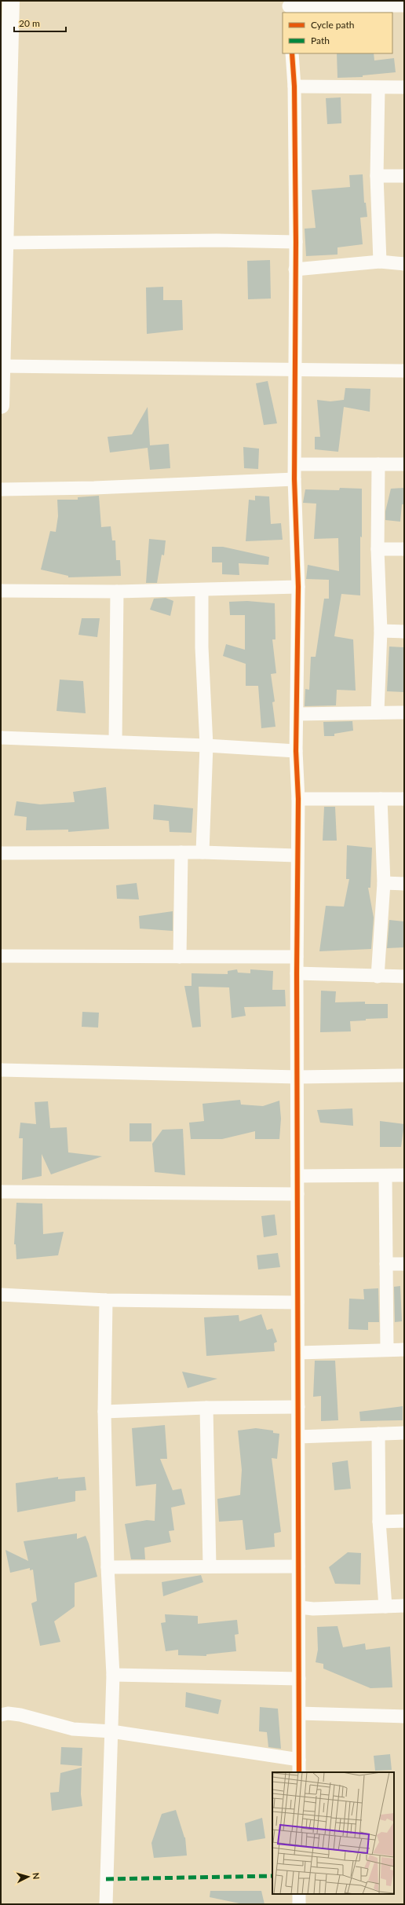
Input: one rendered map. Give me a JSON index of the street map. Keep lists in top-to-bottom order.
{
  "legend": ["Cycle path", "Path"],
  "scale_bar": "20 m",
  "north": "right"
}
